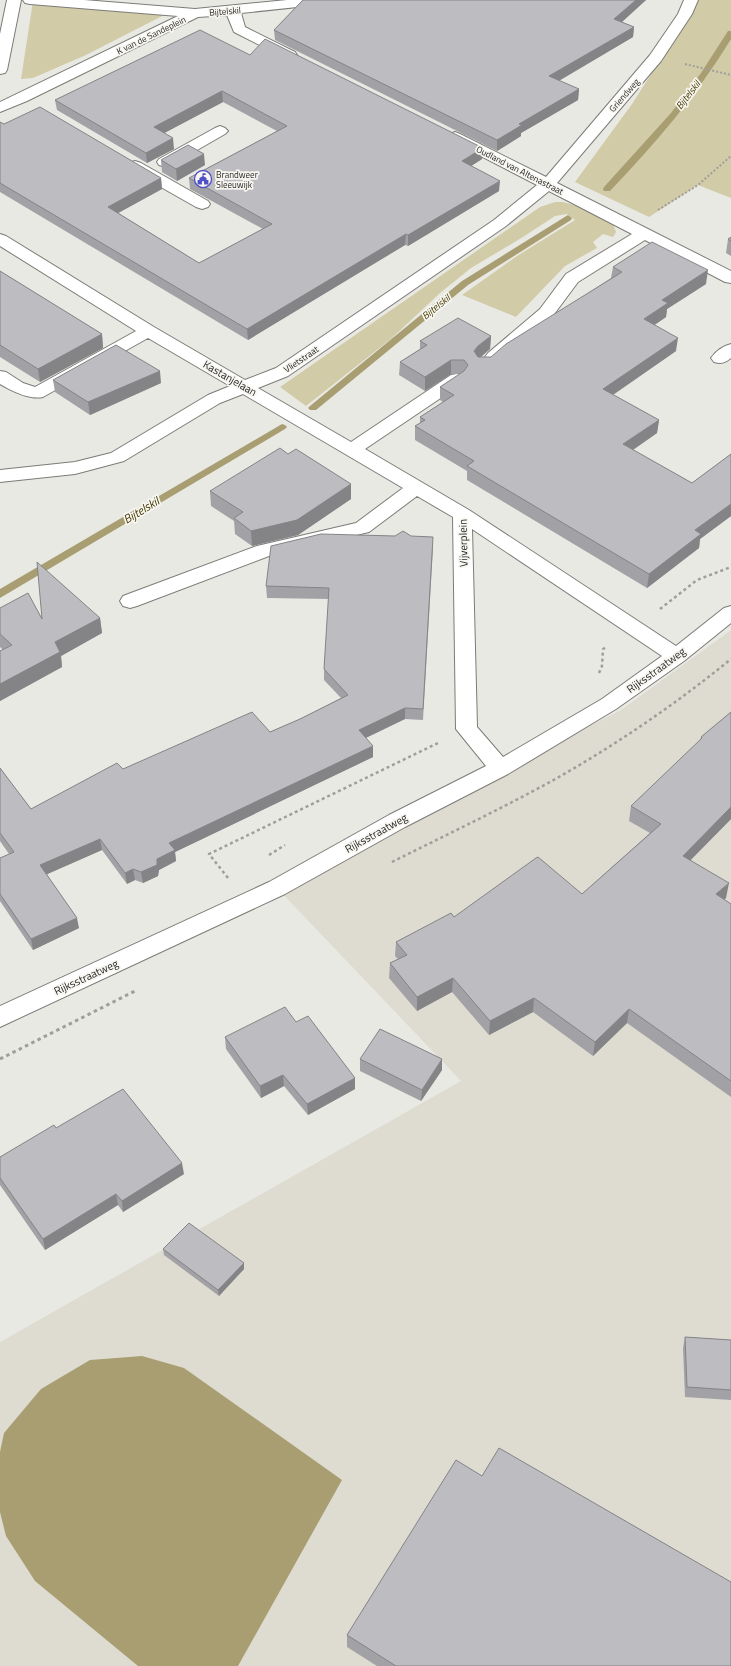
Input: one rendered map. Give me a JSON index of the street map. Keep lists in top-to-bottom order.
{
  "streets": {
    "street": [
      "Bijtelskil",
      "K van de Sandeplein",
      "Griendweg",
      "Oudland van Altenastraat",
      "Vlietstraat",
      "Kastanjelaan",
      "Vijverplein",
      "Rijksstraatweg"
    ]
  },
  "crossings": [
    ["Bijtelskil", "K van de Sandeplein"],
    ["Griendweg", "Oudland van Altenastraat"],
    ["Griendweg", "Vlietstraat"],
    ["Oudland van Altenastraat", "Vlietstraat"],
    ["Vlietstraat", "Kastanjelaan"],
    ["Kastanjelaan", "Vijverplein"],
    ["Vijverplein", "Rijksstraatweg"]
  ],
  "water": ["Bijtelskil"],
  "places": {
    "public building": ["Brandweer Sleeuwijk"]
  }
}
